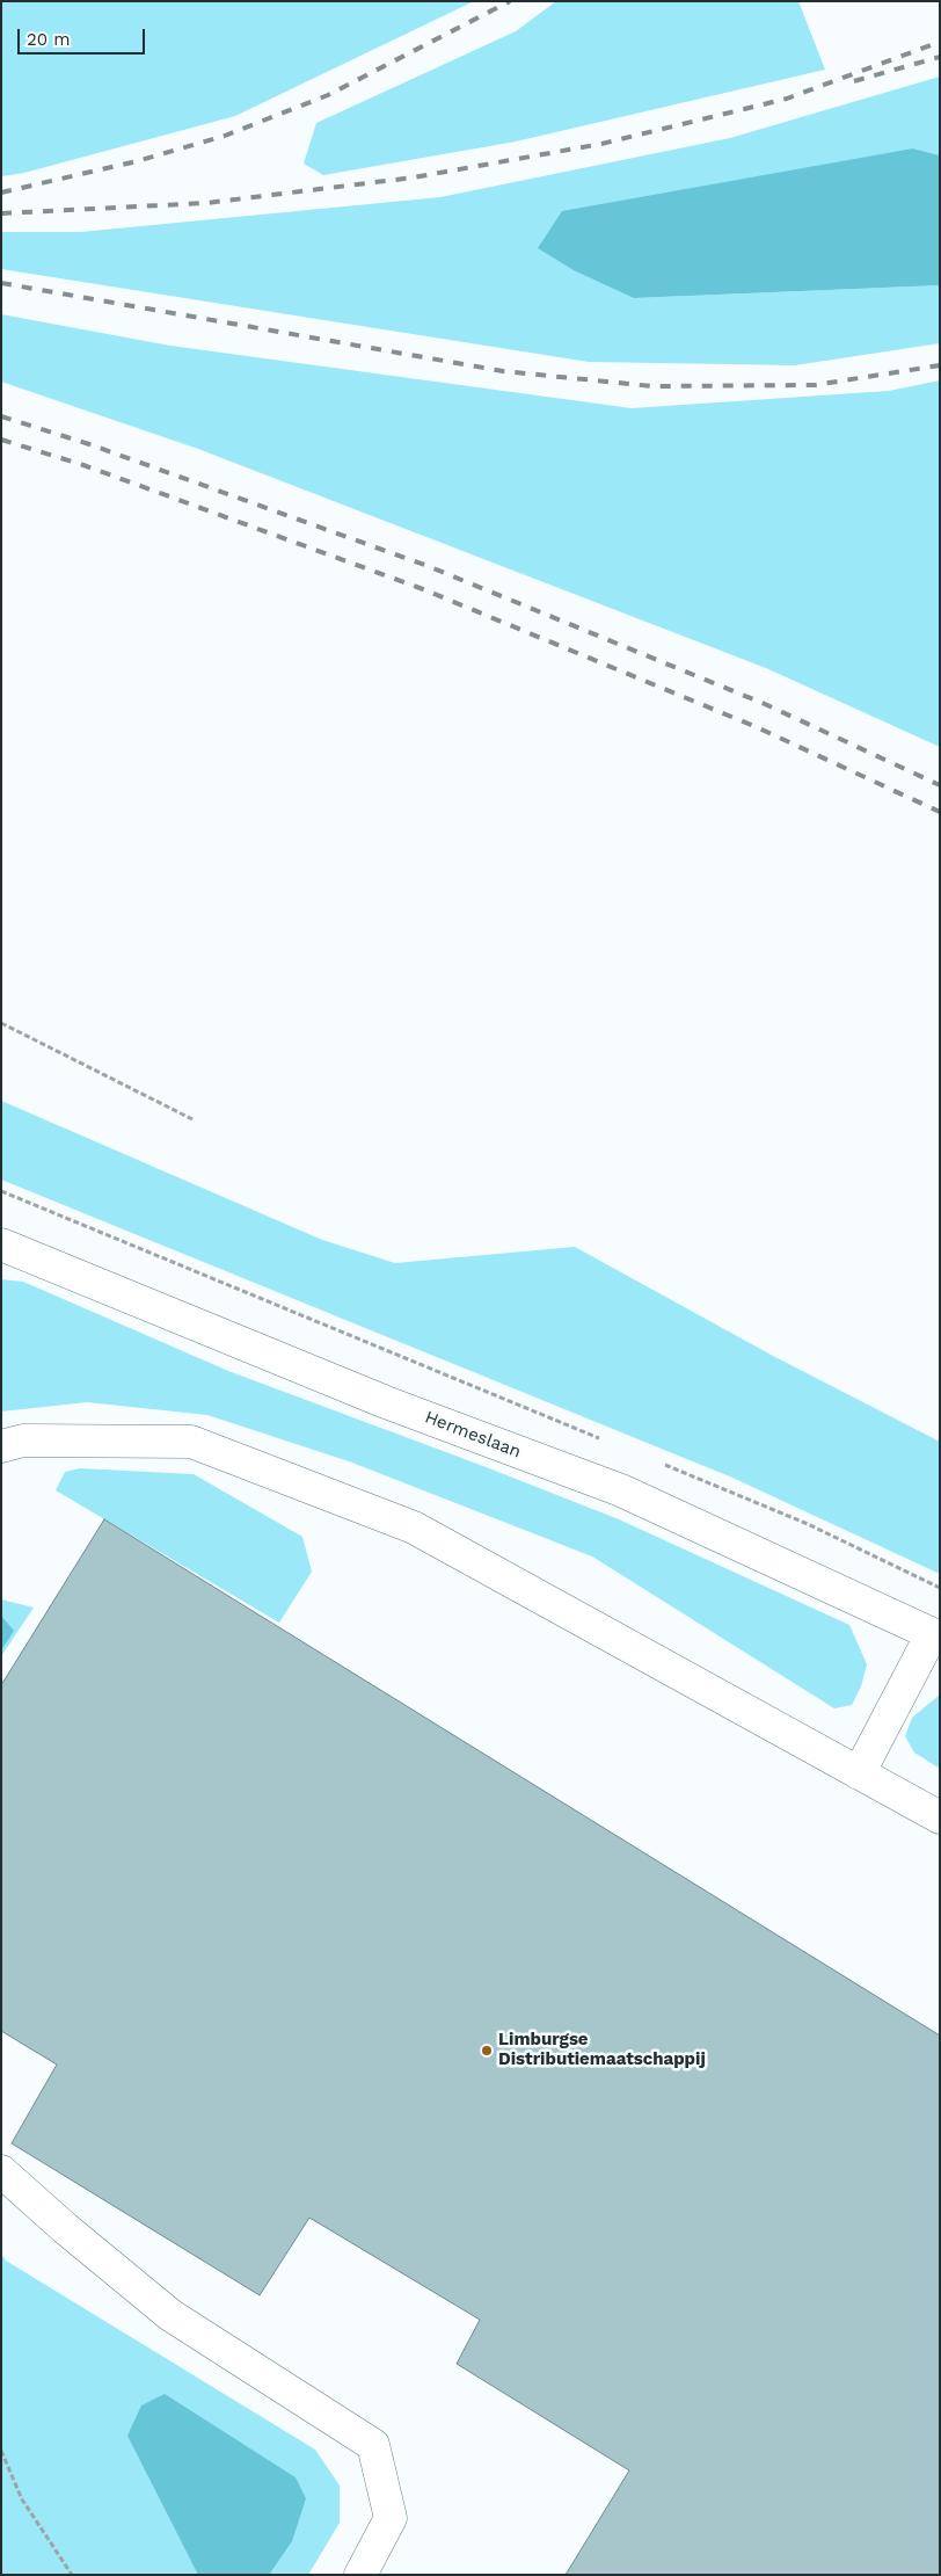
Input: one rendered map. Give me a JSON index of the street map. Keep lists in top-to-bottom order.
{
  "streets": {
    "street": ["Hermeslaan"]
  },
  "places": ["Limburgse Distributiemaatschappij"],
  "scale_bar": "20 m"
}
